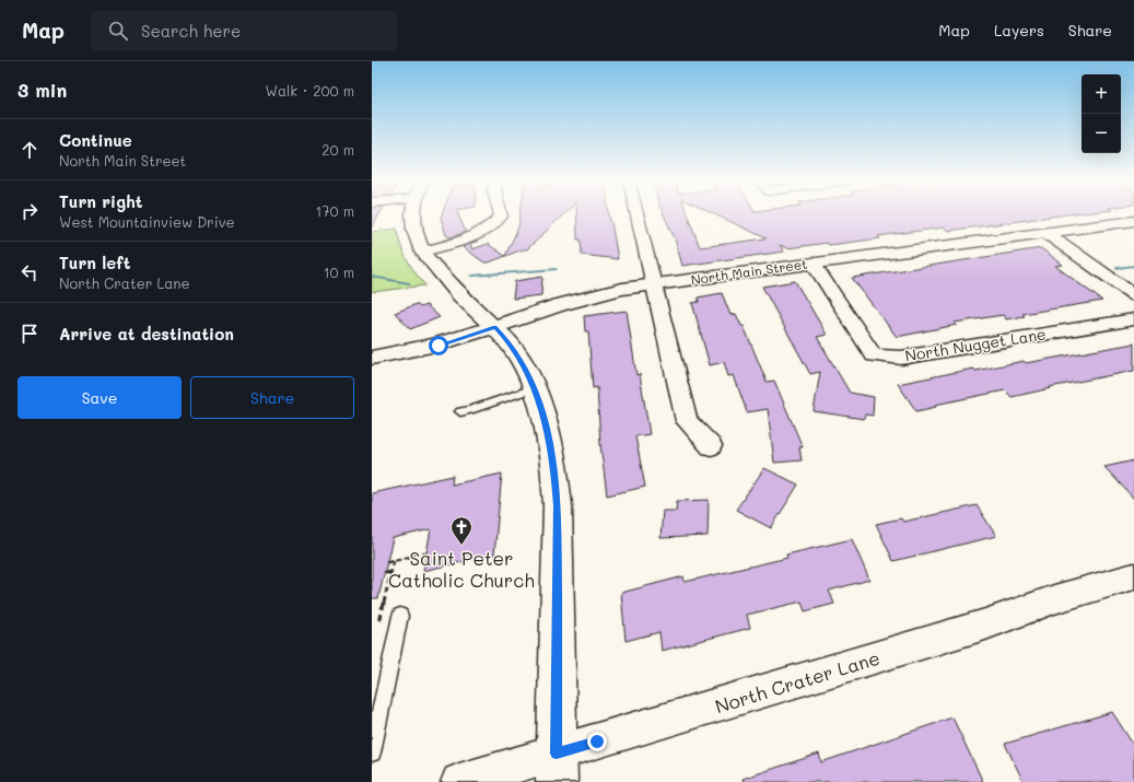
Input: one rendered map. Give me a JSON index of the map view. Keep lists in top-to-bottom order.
{
  "streets": {
    "street": ["North Main Street", "North Nugget Lane", "North Crater Lane"]
  },
  "crossings": [
    ["North Main Street", "North Nugget Lane"]
  ],
  "places": {
    "church": ["Saint Peter Catholic Church"]
  },
  "page": {
    "header": "Map",
    "search": "Search here",
    "nav": ["Map", "Layers", "Share"],
    "heading": ["3 min", "Walk · 200 m"],
    "map_buttons": ["+", "−"],
    "list": [
      ["Continue", "North Main Street", "20 m"],
      ["Turn right", "West Mountainview Drive", "170 m"],
      ["Turn left", "North Crater Lane", "10 m"],
      "Arrive at destination"
    ],
    "buttons": ["Save", "Share"]
  }
}
